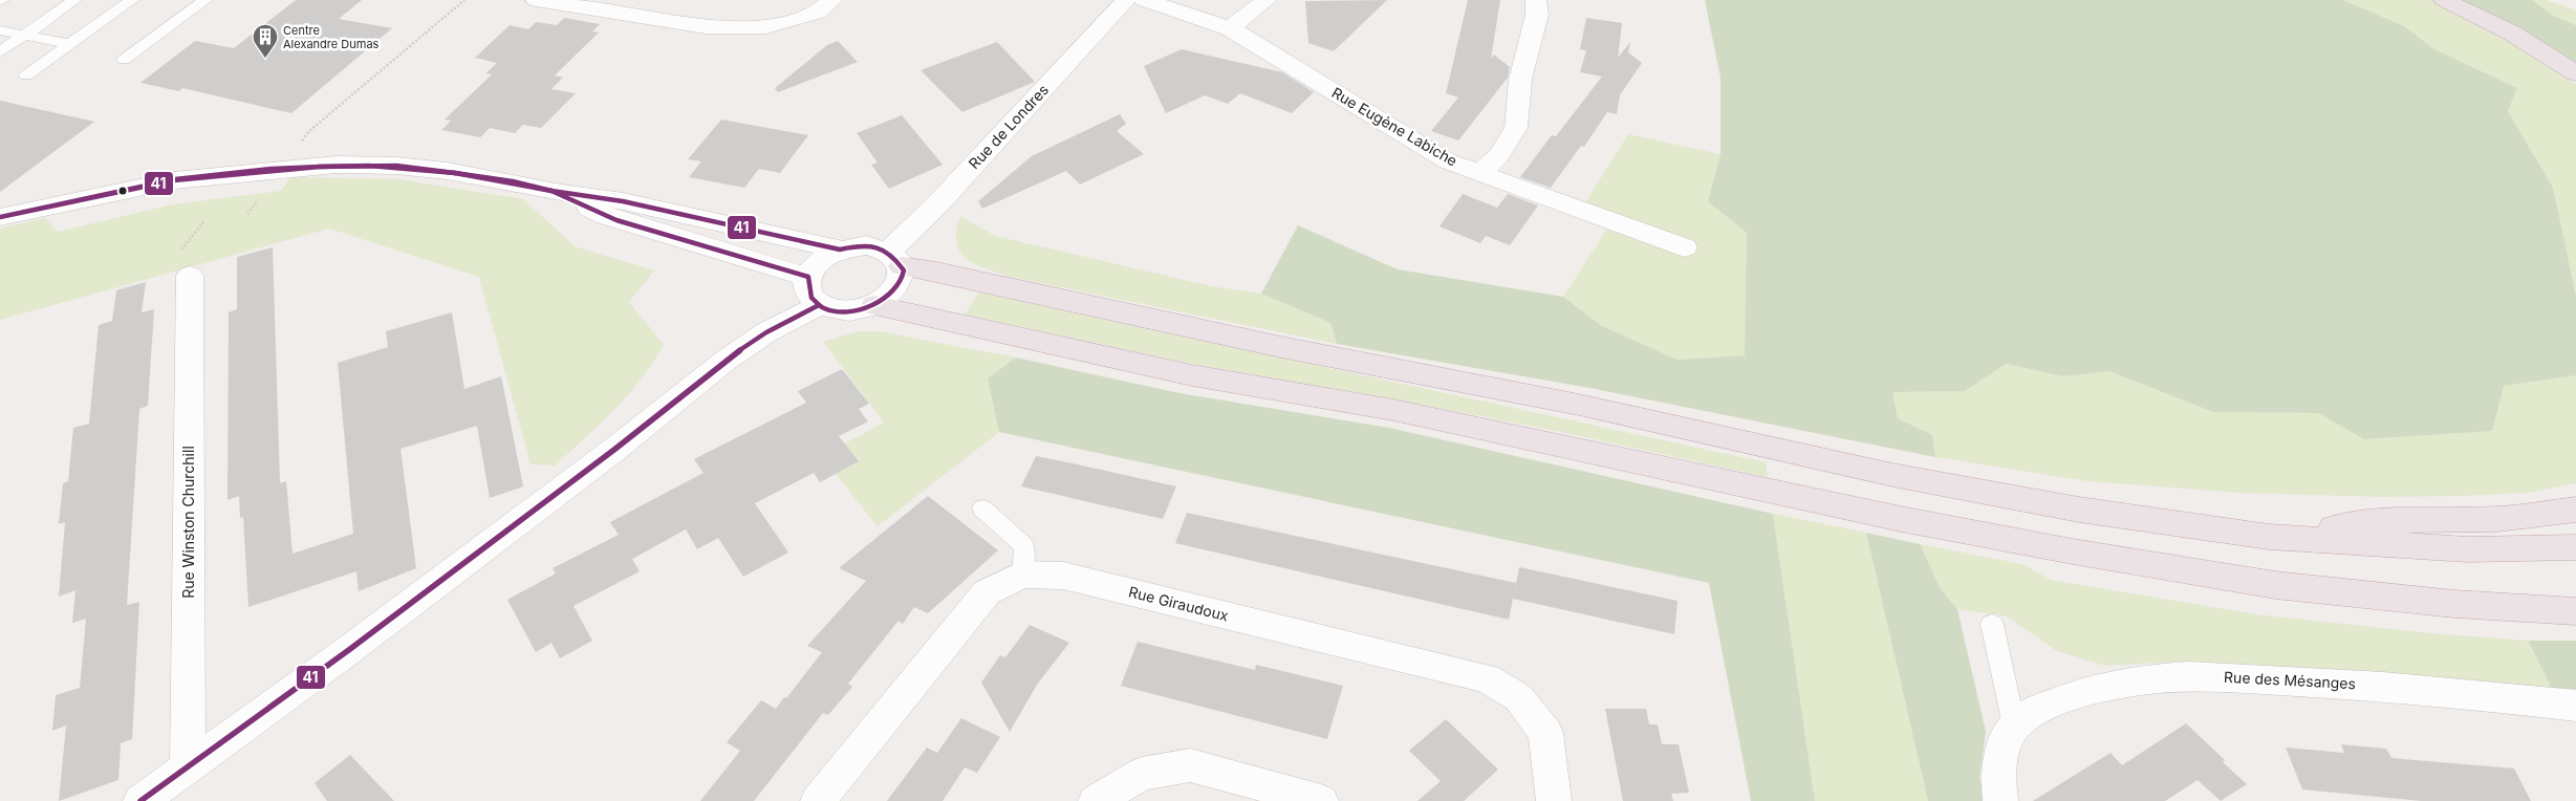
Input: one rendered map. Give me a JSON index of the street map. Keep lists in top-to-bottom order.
{
  "streets": {
    "street": [
      "Rue de Londres",
      "Rue Eugène Labiche",
      "Rue Winston Churchill",
      "Rue Giraudoux",
      "Rue des Mésanges"
    ]
  },
  "places": {
    "building": ["Centre Alexandre Dumas"]
  },
  "lines": ["transit line 41"]
}
